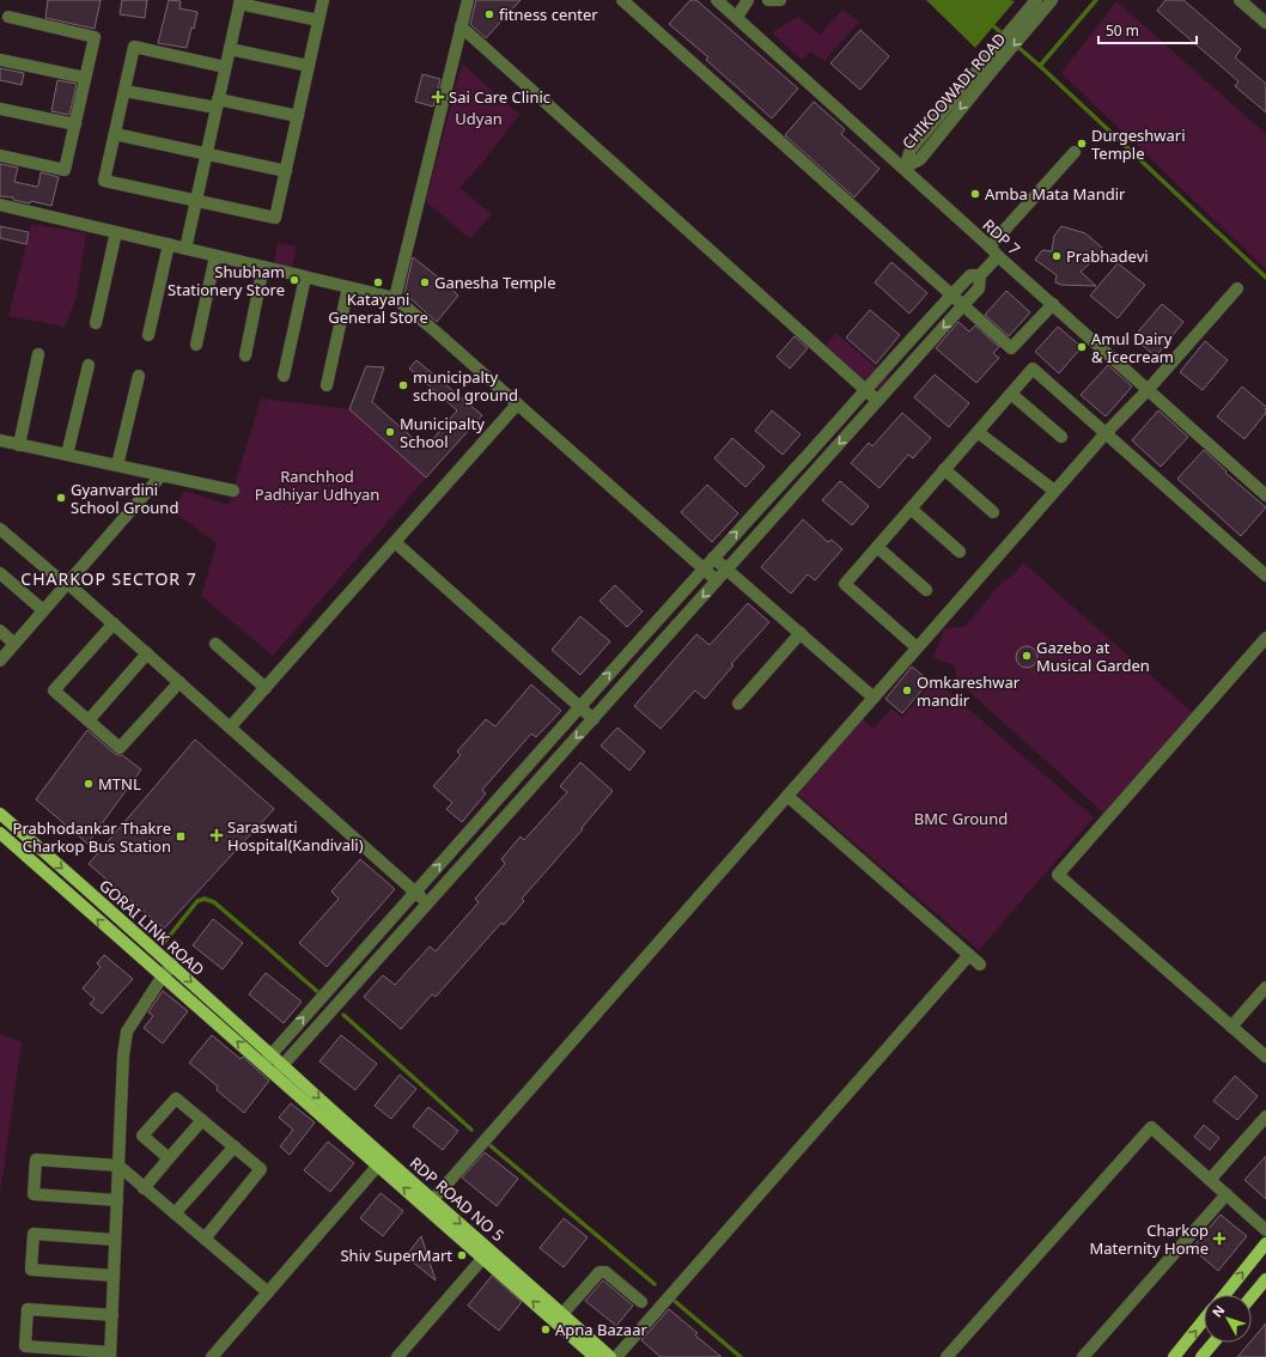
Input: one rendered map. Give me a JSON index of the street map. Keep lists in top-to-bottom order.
{
  "streets": {
    "main road": ["GORAI LINK ROAD", "RDP ROAD NO 5"],
    "street": ["CHIKOOWADI ROAD", "RDP 7"]
  },
  "crossings": [
    ["CHIKOOWADI ROAD", "RDP 7"],
    ["GORAI LINK ROAD", "RDP ROAD NO 5"]
  ],
  "districts": ["CHARKOP SECTOR 7"],
  "parks": ["Udyan", "Ranchhod Padhiyar Udhyan", "BMC Ground"],
  "places": {
    "other": [
      "fitness center",
      "Durgeshwari Temple",
      "Amba Mata Mandir",
      "Prabhadevi",
      "Shubham Stationery Store",
      "Katayani General Store",
      "Ganesha Temple",
      "Amul Dairy & Icecream",
      "municipalty school ground",
      "Municipalty School",
      "Gyanvardini School Ground",
      "Gazebo at Musical Garden",
      "Omkareshwar mandir",
      "MTNL",
      "Shiv SuperMart",
      "Apna Bazaar"
    ],
    "health": ["Sai Care Clinic", "Saraswati Hospital(Kandivali)", "Charkop Maternity Home"],
    "transit": ["Prabhodankar Thakre Charkop Bus Station"]
  },
  "scale_bar": "50 m",
  "north": "top left"
}
